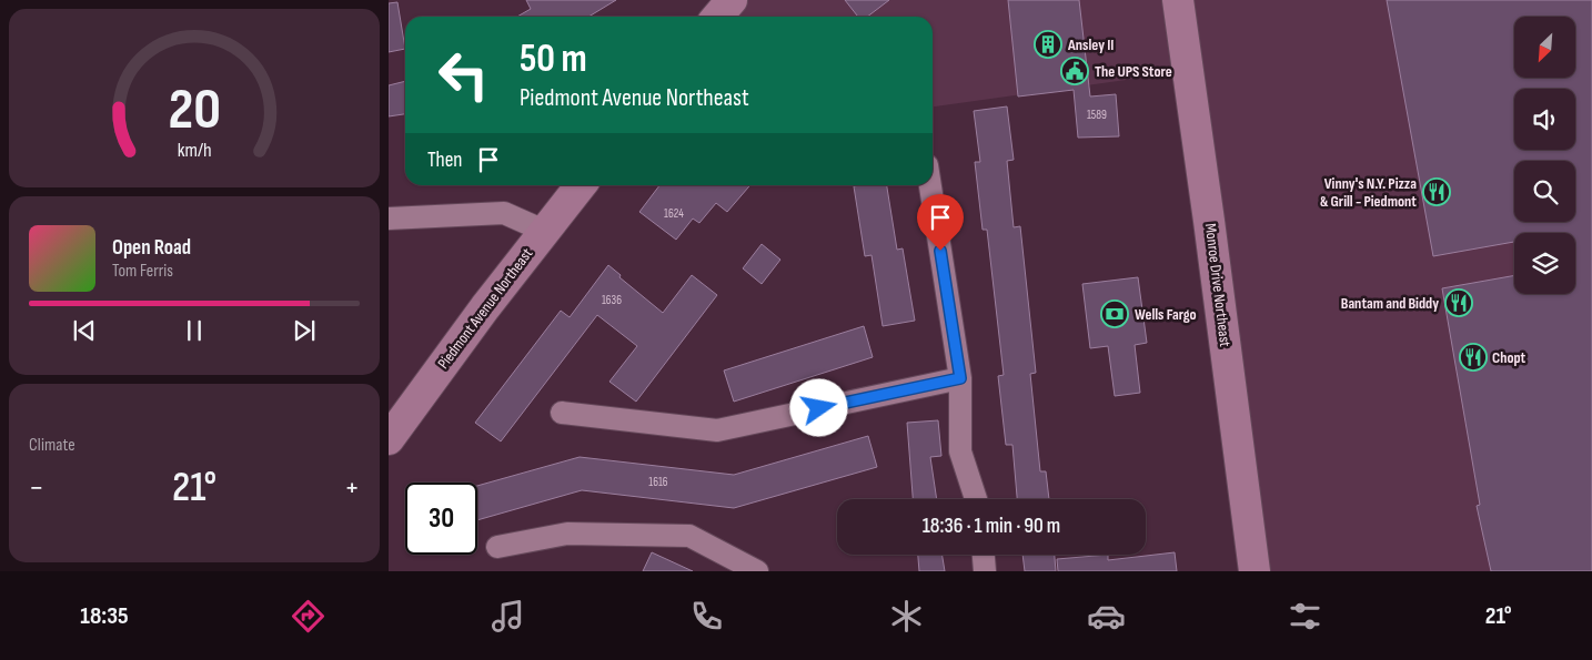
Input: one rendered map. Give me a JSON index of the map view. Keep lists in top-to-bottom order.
{
  "streets": {
    "main road": ["Monroe Drive Northeast", "Piedmont Avenue Northeast"]
  },
  "places": {
    "building": ["Ansley II"],
    "public building": ["The UPS Store"],
    "restaurant": ["Vinny's N.Y. Pizza & Grill - Piedmont", "Bantam and Biddy", "Chopt"],
    "bank": ["Wells Fargo"]
  },
  "house_numbers": [
    "1589",
    "1624",
    "1636",
    "1616"
  ],
  "north": "bottom left",
  "page": {
    "turn": ["50 m", "Piedmont Avenue Northeast"],
    "then": "Then",
    "song": ["Open Road", "Tom Ferris"],
    "tile": "Climate",
    "heat": ["−", "21°", "+"],
    "limit": "30",
    "trip": "18:36 · 1 min · 90 m",
    "tabs": ["18:35", "21°"],
    "gauge": ["20", "km/h"]
  }
}
